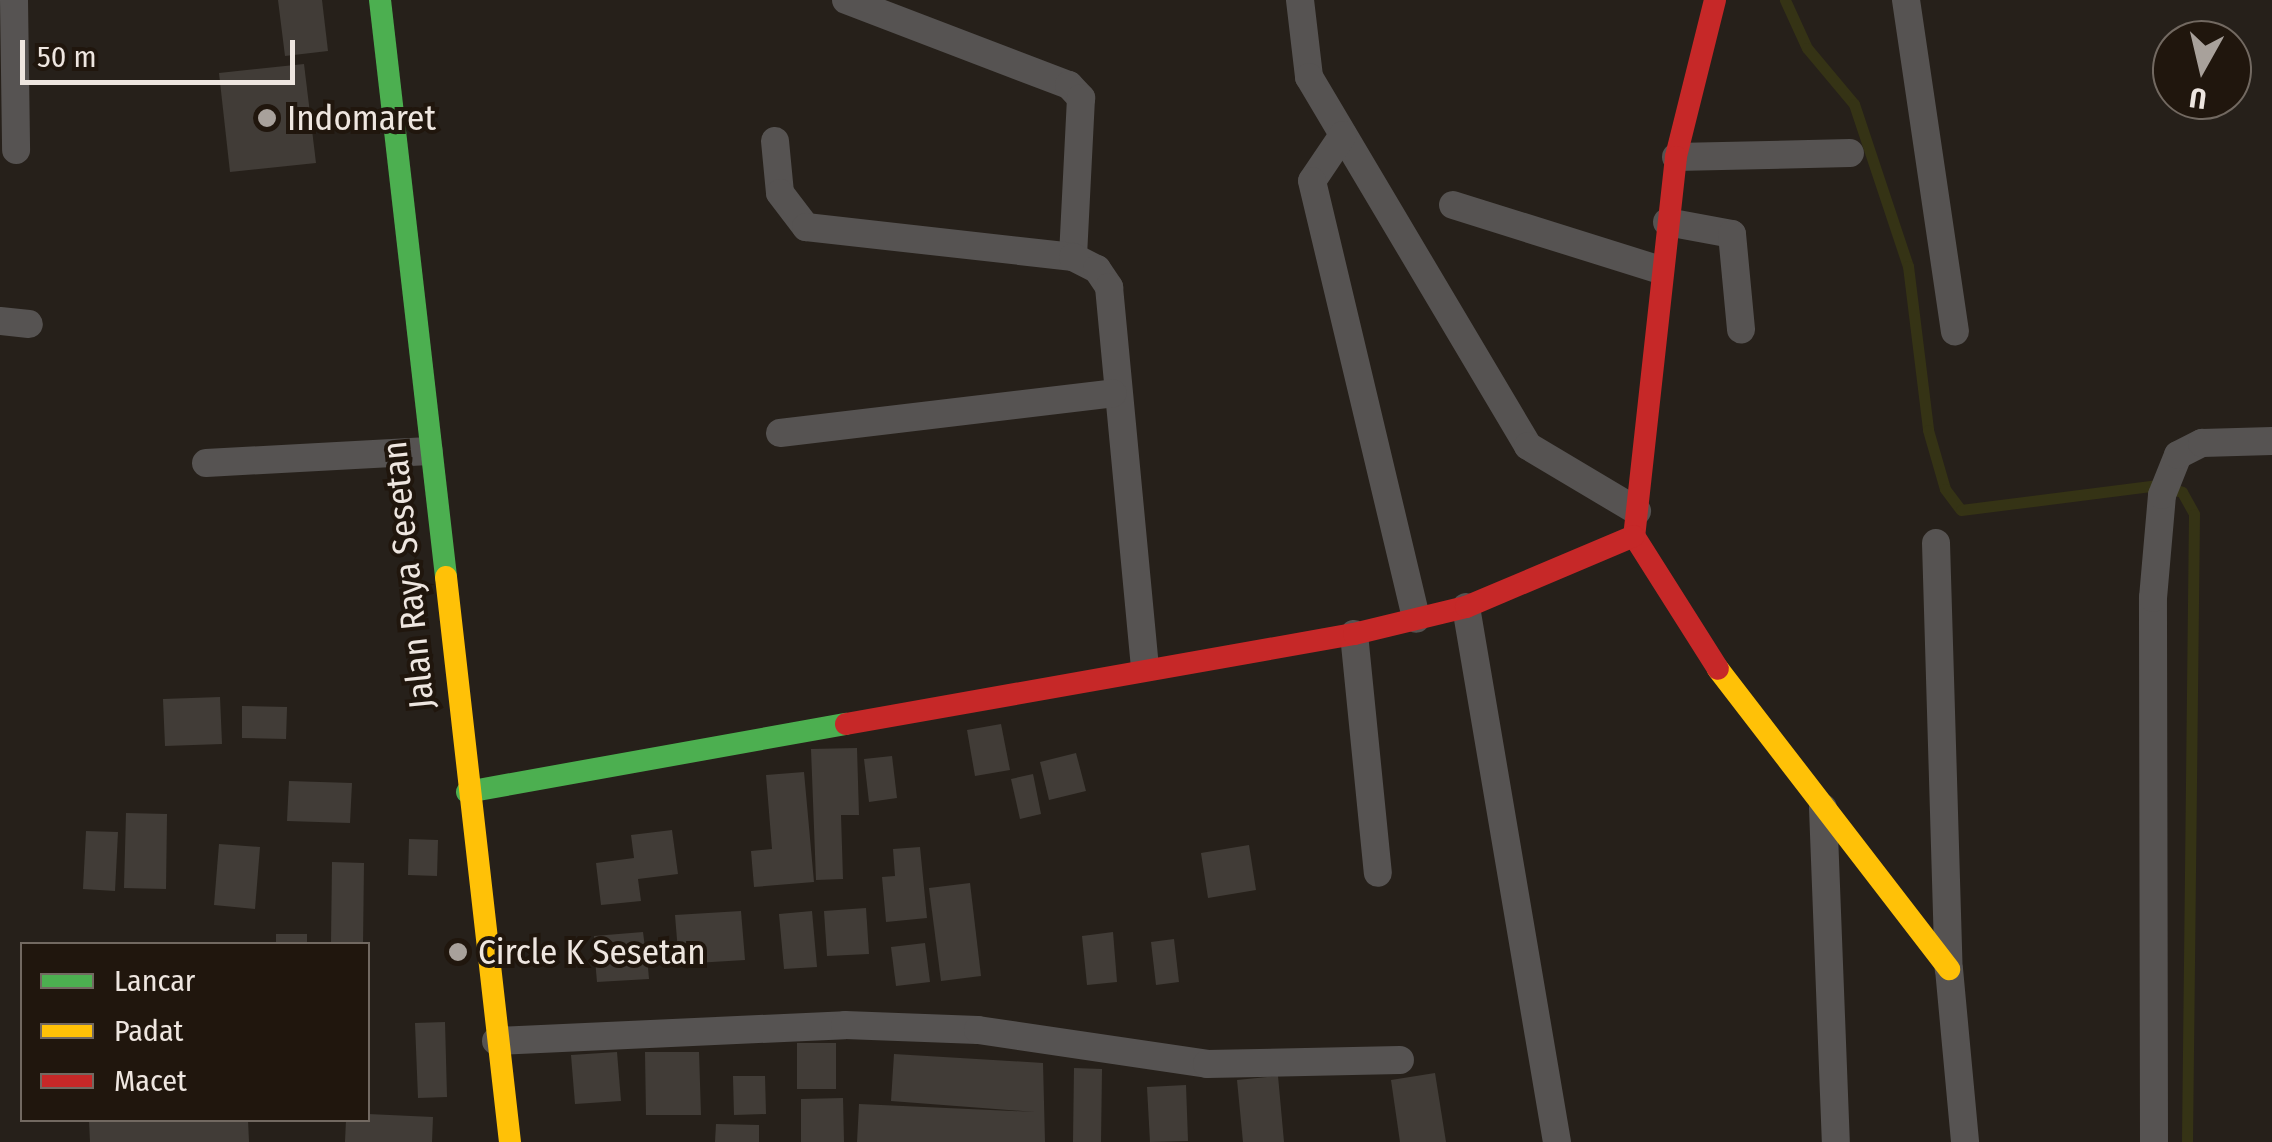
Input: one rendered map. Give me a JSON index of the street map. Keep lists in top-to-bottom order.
{
  "streets": {
    "street": ["Jalan Raya Sesetan"]
  },
  "places": ["Indomaret", "Circle K Sesetan"],
  "legend": ["Lancar", "Padat", "Macet"],
  "scale_bar": "50 m",
  "north": "bottom"
}
